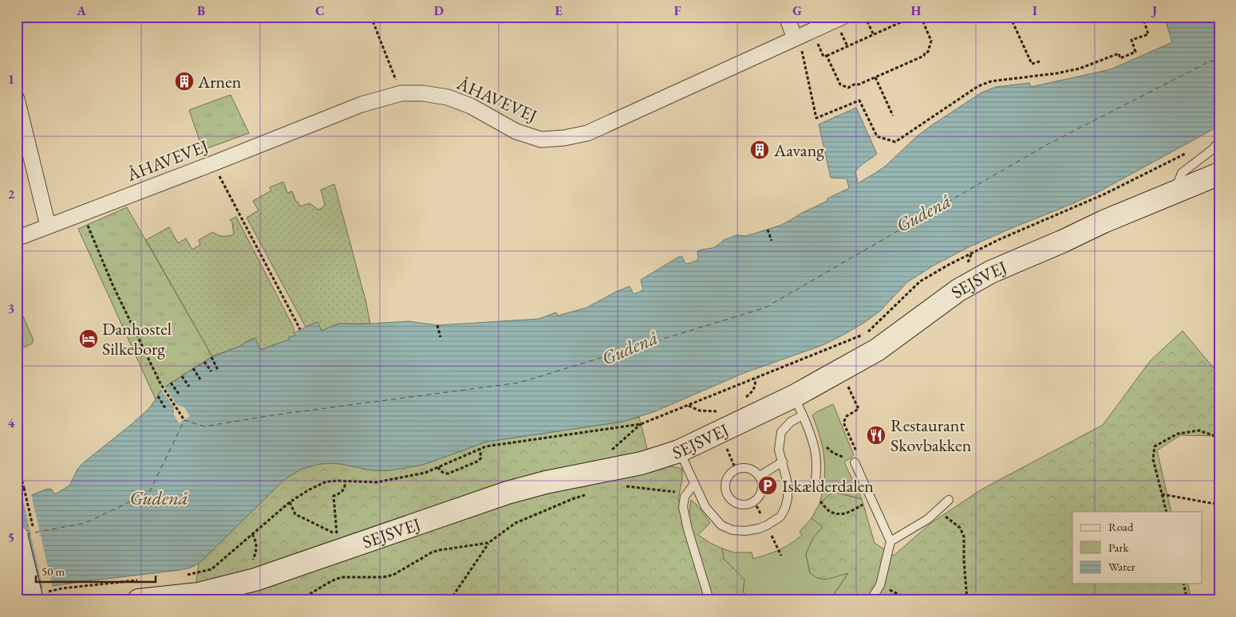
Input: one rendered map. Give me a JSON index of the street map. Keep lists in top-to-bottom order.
{
  "streets": {
    "street": ["ÅHAVEVEJ", "SEJSVEJ"]
  },
  "water": ["Gudenå"],
  "places": {
    "building": ["Arnen", "Aavang"],
    "hotel": ["Danhostel Silkeborg"],
    "restaurant": ["Restaurant Skovbakken"],
    "parking": ["Iskælderdalen"]
  },
  "legend": ["Road", "Park", "Water"],
  "scale_bar": "50 m",
  "grid": {
    "columns": [
      "A",
      "B",
      "C",
      "D",
      "E",
      "F",
      "G",
      "H",
      "I",
      "J"
    ],
    "rows": [
      "1",
      "2",
      "3",
      "4",
      "5"
    ]
  }
}
